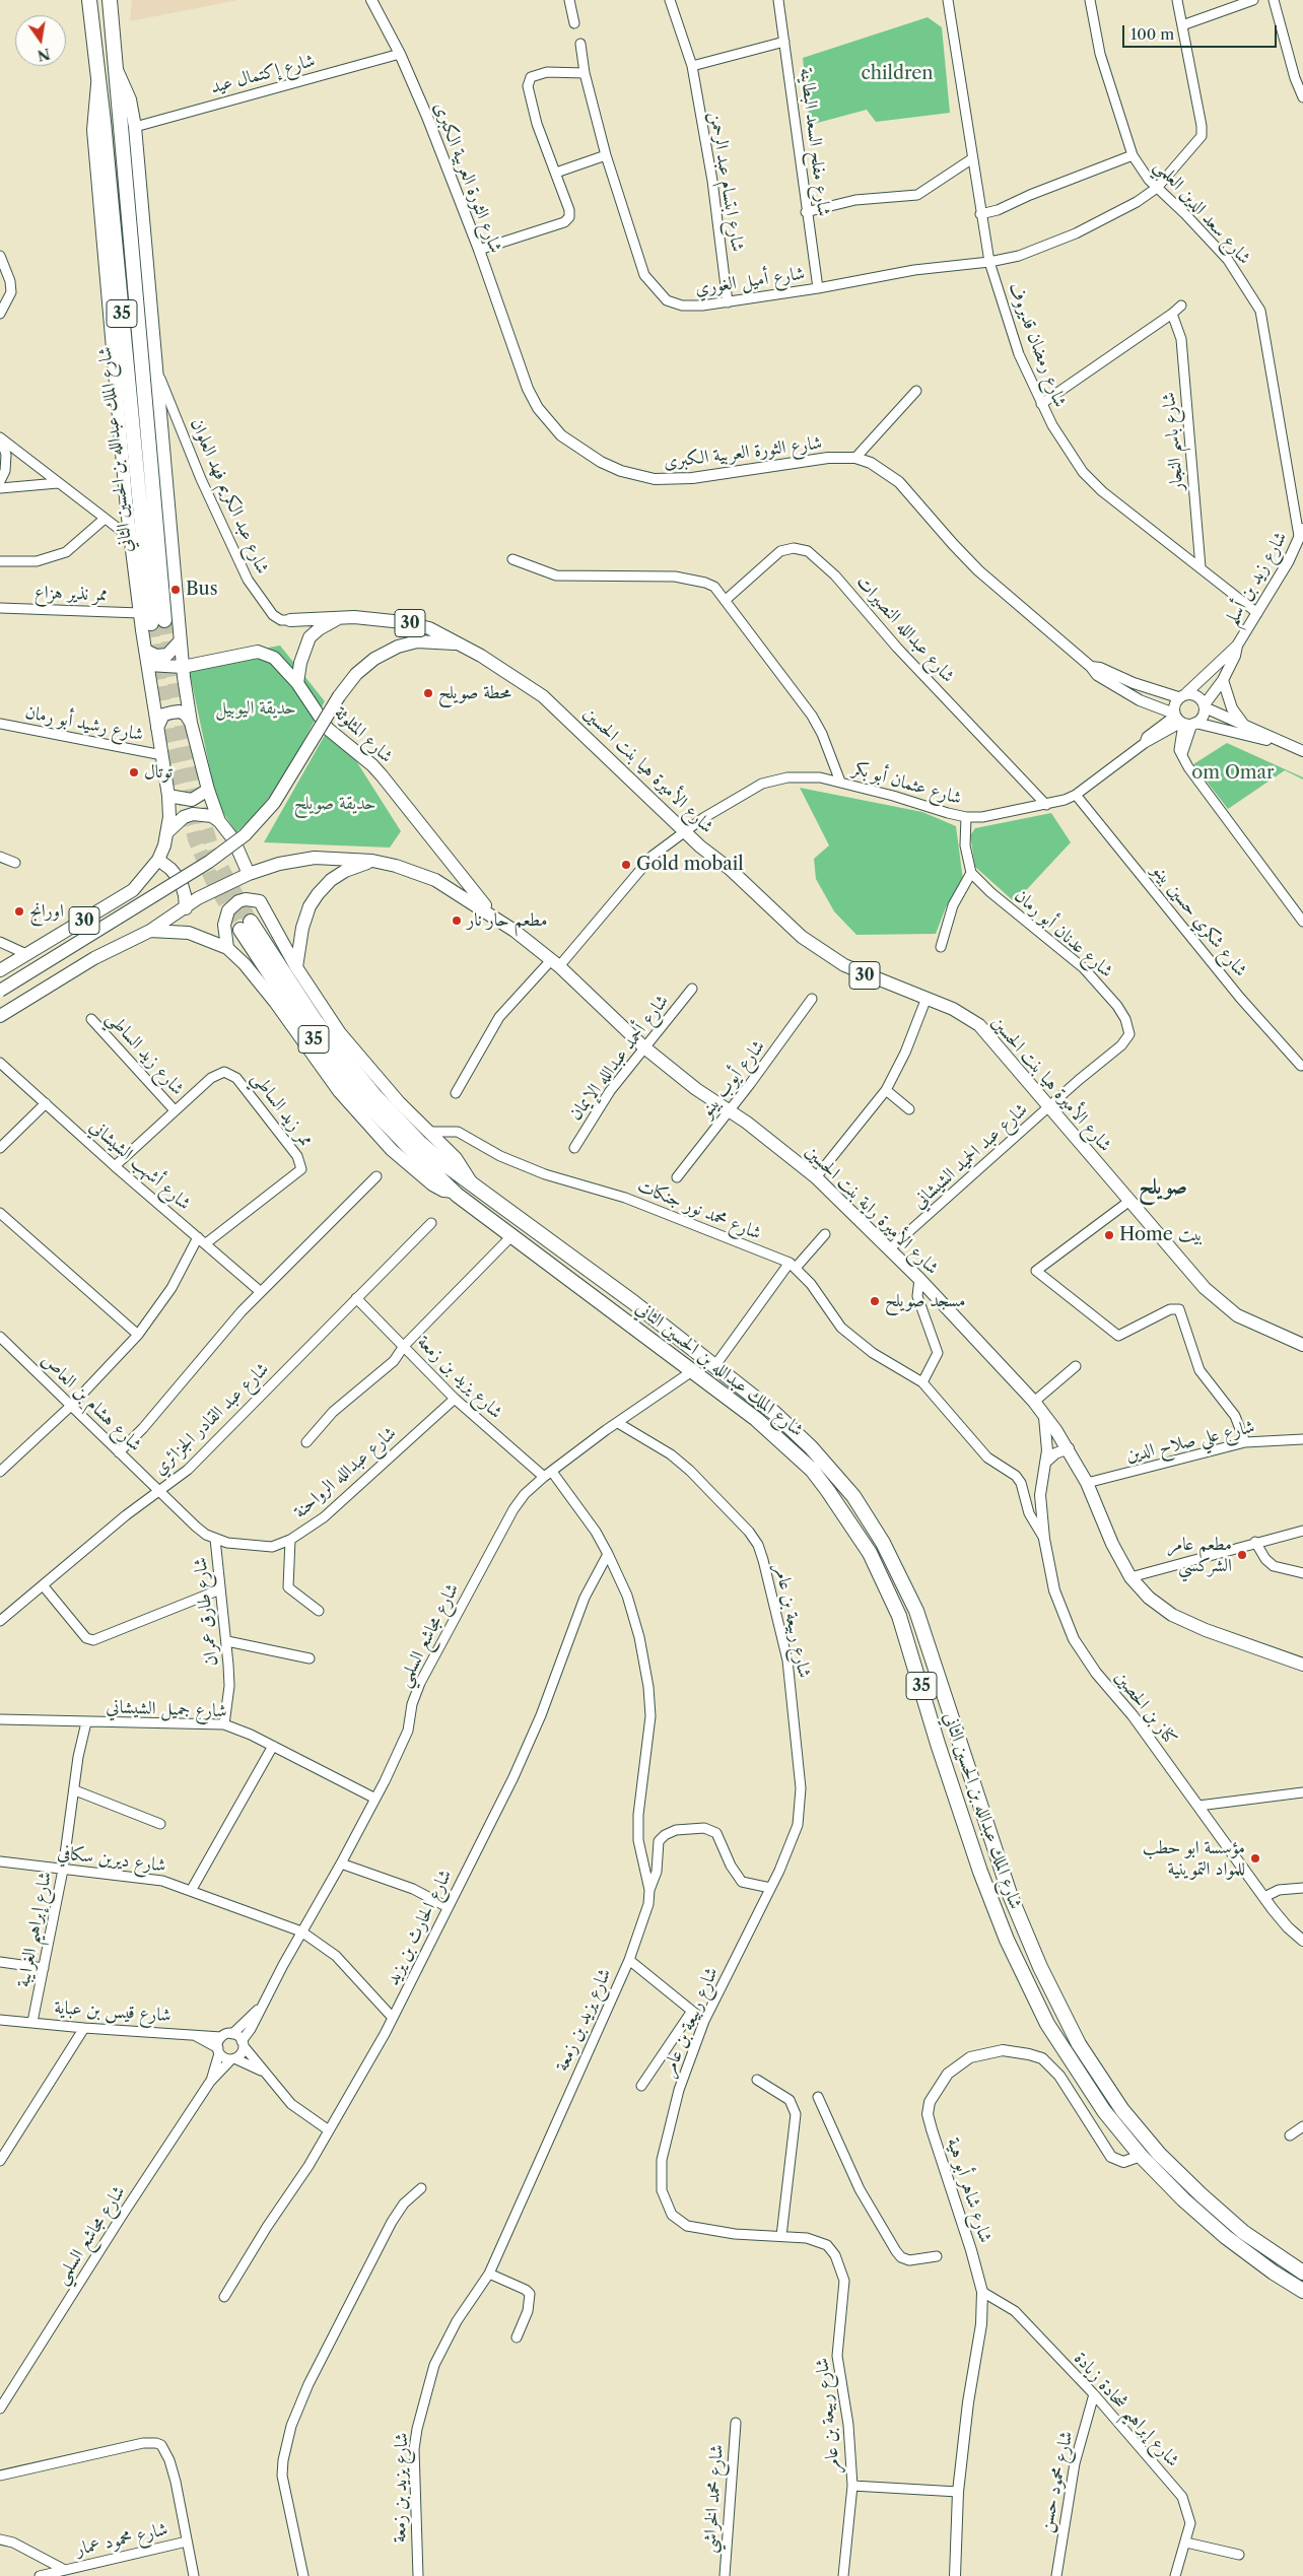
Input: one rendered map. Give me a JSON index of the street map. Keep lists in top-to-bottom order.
{
  "streets": {
    "highway": ["35", "شارع الملك عبدالله بن الحسين الثاني"],
    "main road": [
      "30",
      "شارع المثلوثة",
      "شارع الأميرة هيا بنت الحسين",
      "شارع الأميرة راية بنت الحسين"
    ],
    "street": [
      "شارع إكتمال عيد",
      "شارع مفلح السعد البطاينة",
      "شارع الثورة العربية الكبرى",
      "شارع ابتسام عبد الرحمن",
      "شارع سعد الدين العلمي",
      "شارع أميل الغوري",
      "شارع رمضان قديروف",
      "شارع باسم النجار",
      "شارع عبد الكريم فهد العلوان",
      "شارع زيد بن أسلم",
      "ممر نذير هزاع",
      "شارع عبدالله النصيرات",
      "شارع رشيد أبو رمان",
      "شارع عثمان أبو بكر",
      "شارع شكري حسين بينو",
      "شارع عدنان أبو رمان",
      "شارع زيد الساطي",
      "شارع أحمد عبدالله الإيمان",
      "شارع أيوب بينو",
      "ممر زيد الساطي",
      "شارع عبد الحميد الشيشاني",
      "شارع أشهب الشيشاني",
      "شارع محمد نور جنكات",
      "شارع يزيد بن زمعة",
      "شارع هشام بن العاص",
      "شارع عبد القادر الجزائري",
      "شارع علي صلاح الدين",
      "شارع عبدالله الرواحنة",
      "شارع طارق عمران",
      "شارع ربيعة بن عامر",
      "شارع مجاشع السلمي",
      "كناز بن الحصين",
      "شارع جميل الشيشاني",
      "شارع ديرين سكافي",
      "شارع الحارث بن يزيد",
      "شارع إبراهيم الغرايبة",
      "شارع قيس بن عباية",
      "شارع شاهر أبو هية",
      "شارع إبراهيم شحادة زيادة",
      "شارع محمود حسن",
      "شارع محمد الخراشي",
      "شارع محمود عمار"
    ]
  },
  "crossings": [
    ["شارع إكتمال عيد", "شارع الثورة العربية الكبرى"],
    ["شارع مفلح السعد البطاينة", "شارع أميل الغوري"],
    ["شارع الثورة العربية الكبرى", "شارع زيد بن أسلم"],
    ["شارع الثورة العربية الكبرى", "شارع عثمان أبو بكر"],
    ["شارع ابتسام عبد الرحمن", "شارع أميل الغوري"],
    ["شارع سعد الدين العلمي", "شارع أميل الغوري"],
    ["شارع سعد الدين العلمي", "شارع زيد بن أسلم"],
    ["شارع أميل الغوري", "شارع رمضان قديروف"],
    ["شارع رمضان قديروف", "شارع باسم النجار"],
    ["شارع رمضان قديروف", "شارع زيد بن أسلم"],
    ["شارع الملك عبدالله بن الحسين الثاني", "شارع مجاشع السلمي"],
    ["شارع الملك عبدالله بن الحسين الثاني", "شارع شاهر أبو هية"],
    ["شارع عبد الكريم فهد العلوان", "شارع الأميرة هيا بنت الحسين"],
    ["شارع زيد بن أسلم", "شارع عثمان أبو بكر"],
    ["30", "شارع الأميرة راية بنت الحسين"],
    ["شارع عبدالله النصيرات", "شارع عثمان أبو بكر"],
    ["شارع المثلوثة", "شارع الأميرة راية بنت الحسين"],
    ["شارع الأميرة هيا بنت الحسين", "شارع عثمان أبو بكر"],
    ["شارع الأميرة هيا بنت الحسين", "شارع عدنان أبو رمان"],
    ["شارع الأميرة هيا بنت الحسين", "شارع عبد الحميد الشيشاني"],
    ["شارع عثمان أبو بكر", "شارع شكري حسين بينو"],
    ["شارع عثمان أبو بكر", "شارع الأميرة راية بنت الحسين"],
    ["شارع عدنان أبو رمان", "شارع عبد الحميد الشيشاني"],
    ["شارع زيد الساطي", "ممر زيد الساطي"],
    ["شارع أحمد عبدالله الإيمان", "شارع الأميرة راية بنت الحسين"],
    ["شارع أيوب بينو", "شارع الأميرة راية بنت الحسين"],
    ["ممر زيد الساطي", "شارع أشهب الشيشاني"],
    ["شارع عبد الحميد الشيشاني", "شارع الأميرة راية بنت الحسين"],
    ["شارع الأميرة راية بنت الحسين", "شارع علي صلاح الدين"],
    ["شارع الأميرة راية بنت الحسين", "كناز بن الحصين"],
    ["شارع يزيد بن زمعة", "شارع عبد القادر الجزائري"],
    ["شارع يزيد بن زمعة", "شارع عبدالله الرواحنة"],
    ["شارع يزيد بن زمعة", "شارع مجاشع السلمي"],
    ["شارع يزيد بن زمعة", "شارع الحارث بن يزيد"],
    ["شارع هشام بن العاص", "شارع عبد القادر الجزائري"],
    ["شارع هشام بن العاص", "شارع طارق عمران"],
    ["شارع عبد القادر الجزائري", "شارع طارق عمران"],
    ["شارع عبدالله الرواحنة", "شارع طارق عمران"],
    ["شارع طارق عمران", "شارع جميل الشيشاني"],
    ["شارع ربيعة بن عامر", "شارع مجاشع السلمي"],
    ["شارع مجاشع السلمي", "شارع جميل الشيشاني"],
    ["شارع مجاشع السلمي", "شارع ديرين سكافي"],
    ["شارع مجاشع السلمي", "شارع قيس بن عباية"],
    ["شارع جميل الشيشاني", "شارع إبراهيم الغرايبة"],
    ["شارع ديرين سكافي", "شارع الحارث بن يزيد"],
    ["شارع ديرين سكافي", "شارع إبراهيم الغرايبة"],
    ["شارع إبراهيم الغرايبة", "شارع قيس بن عباية"],
    ["شارع شاهر أبو هية", "شارع إبراهيم شحادة زيادة"],
    ["شارع إبراهيم شحادة زيادة", "شارع محمود حسن"]
  ],
  "districts": ["صويلح"],
  "parks": [
    "children",
    "حديقة اليوبيل",
    "om Omar",
    "حديقة صويلح"
  ],
  "places": [
    "Bus",
    "محطة صويلح",
    "توتال",
    "Gold mobail",
    "اورانج",
    "مطعم حار نار",
    "Home بيت",
    "مسجد صويلح",
    "مطعم عامر الشركسي",
    "مؤسسة ابو حطب للمواد التموينية"
  ],
  "scale_bar": "100 m",
  "north": "bottom"
}
